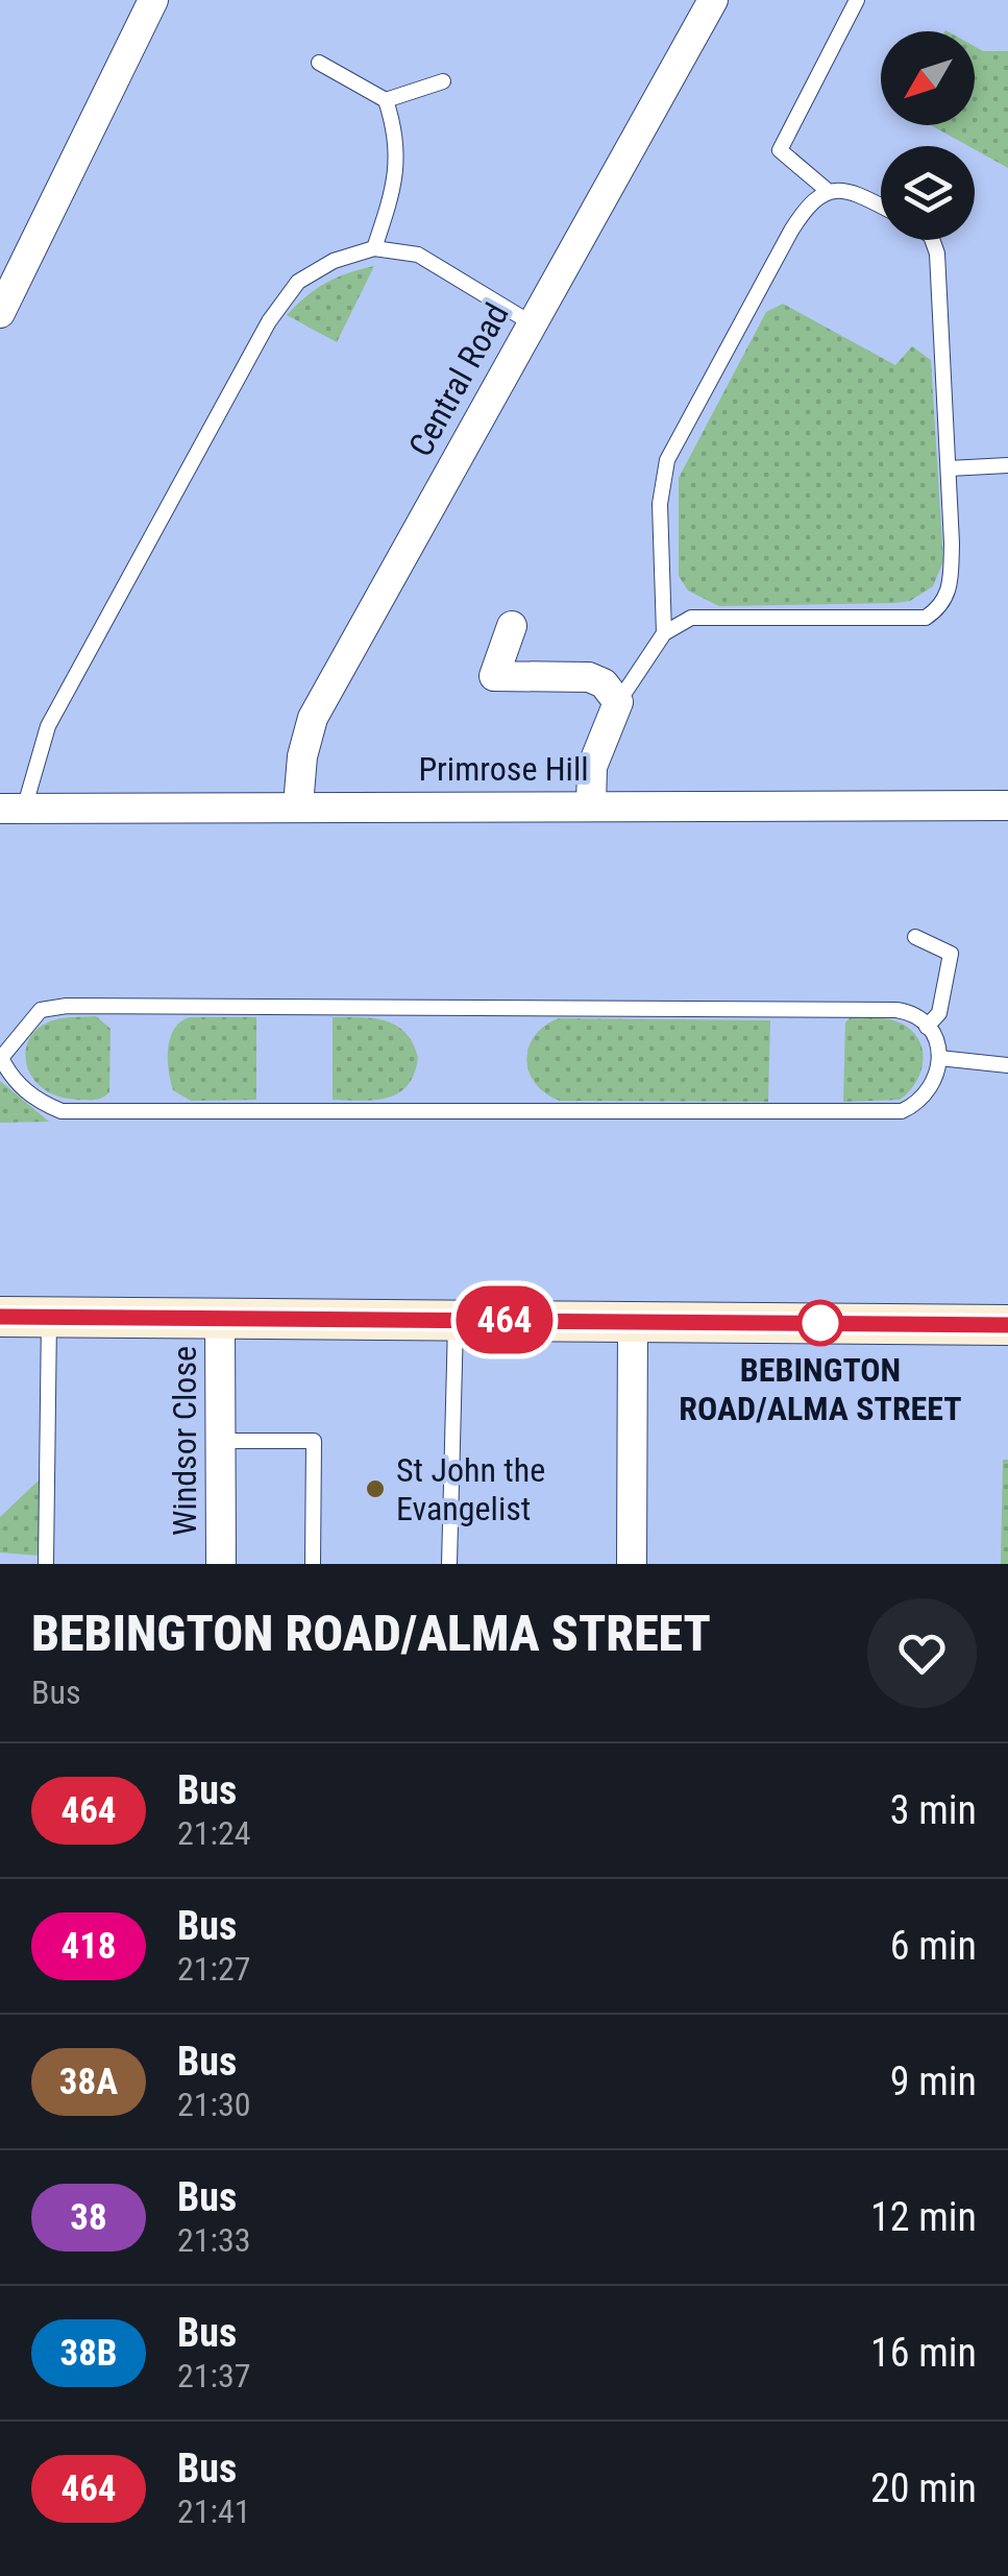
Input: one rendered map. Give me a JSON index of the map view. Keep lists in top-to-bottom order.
{
  "streets": {
    "street": ["Central Road", "Primrose Hill", "Windsor Close"]
  },
  "crossings": [
    ["Central Road", "Primrose Hill"]
  ],
  "places": ["BEBINGTON ROAD/ALMA STREET", "St John the Evangelist"],
  "lines": ["bus line 464"],
  "north": "bottom left",
  "page": {
    "on_map": "464",
    "heading": ["BEBINGTON ROAD/ALMA STREET", "Bus"],
    "list": [
      {
        "mark": "464",
        "name": "Bus",
        "note": "21:24",
        "value": "3 min"
      },
      {
        "mark": "418",
        "name": "Bus",
        "note": "21:27",
        "value": "6 min"
      },
      {
        "mark": "38A",
        "name": "Bus",
        "note": "21:30",
        "value": "9 min"
      },
      {
        "mark": "38",
        "name": "Bus",
        "note": "21:33",
        "value": "12 min"
      },
      {
        "mark": "38B",
        "name": "Bus",
        "note": "21:37",
        "value": "16 min"
      },
      {
        "mark": "464",
        "name": "Bus",
        "note": "21:41",
        "value": "20 min"
      }
    ]
  }
}
